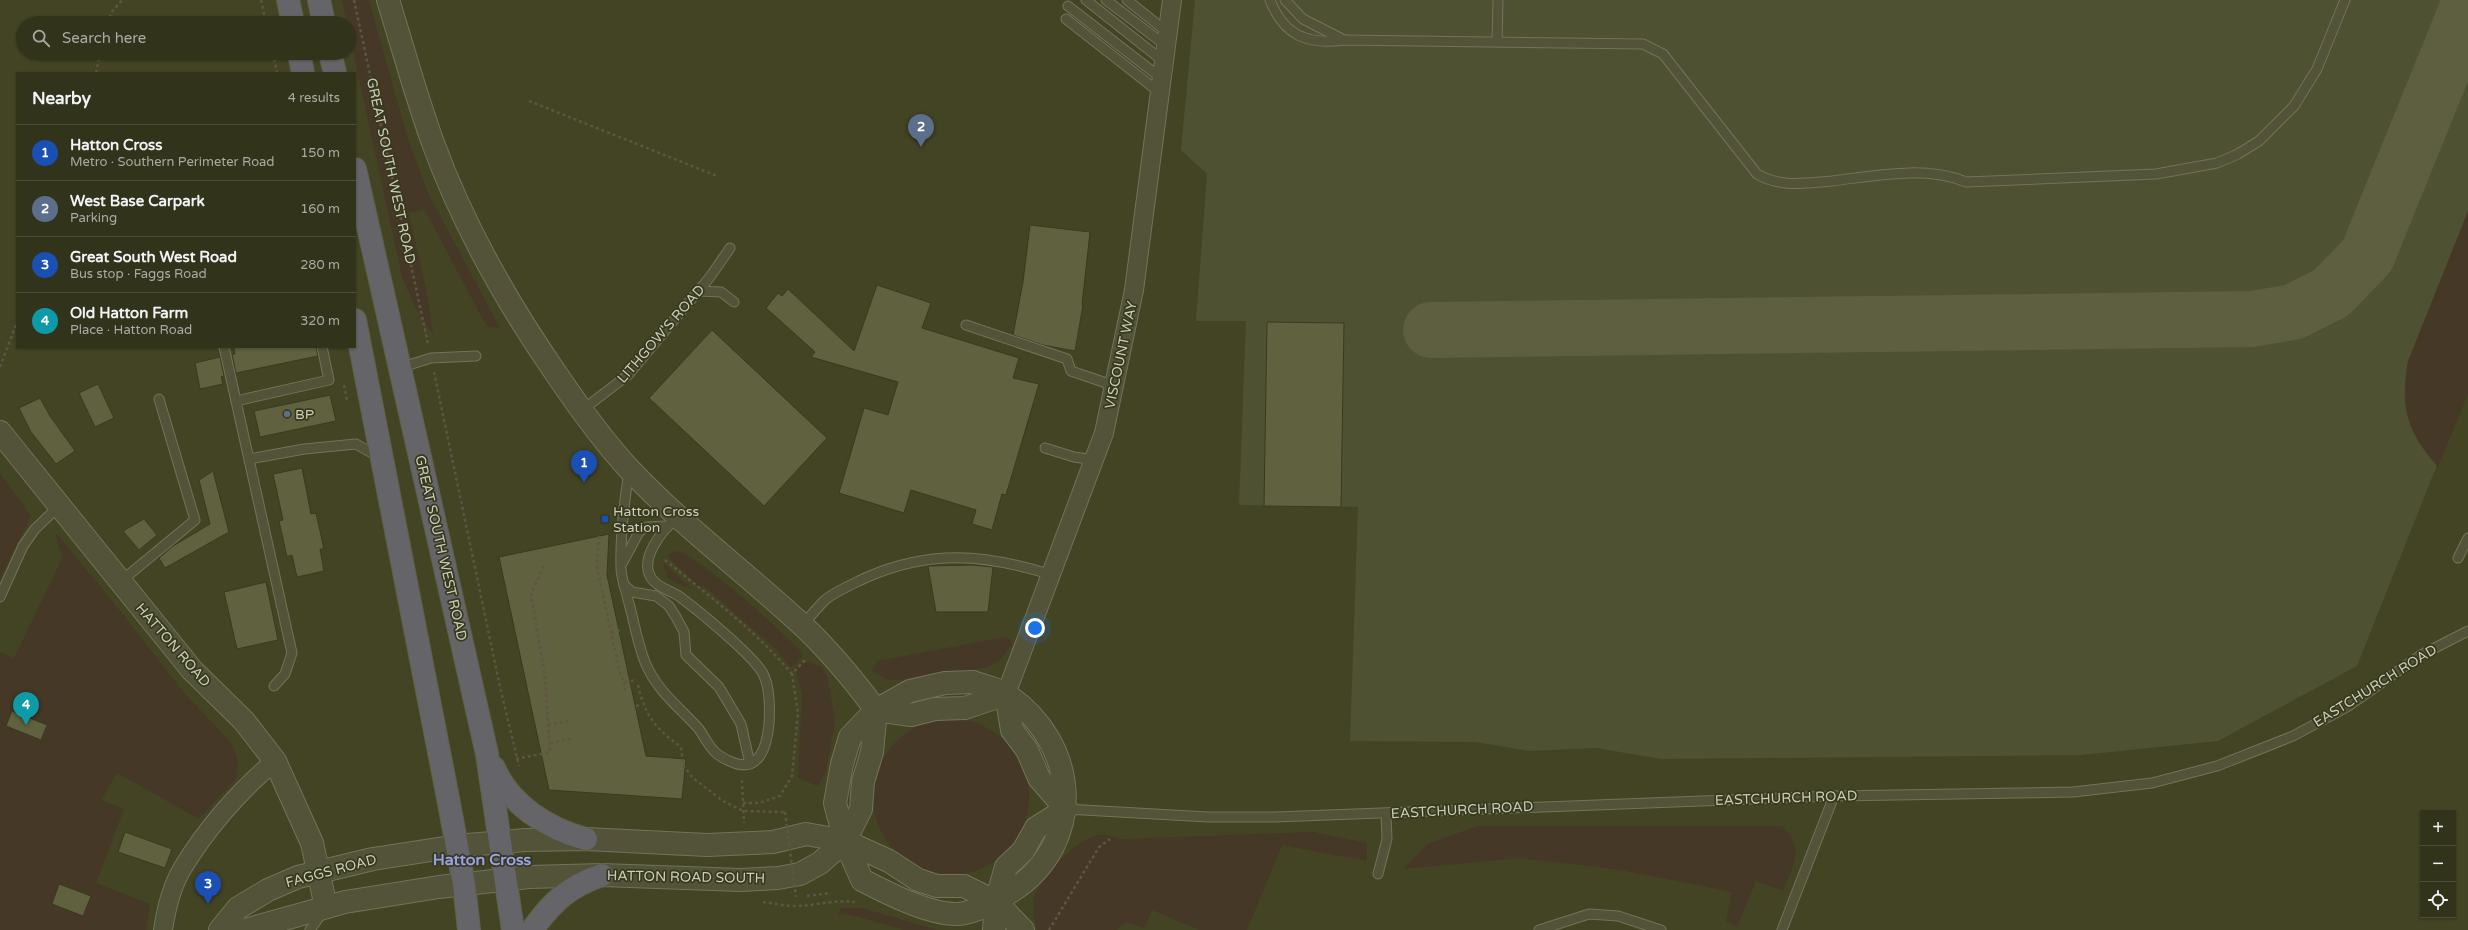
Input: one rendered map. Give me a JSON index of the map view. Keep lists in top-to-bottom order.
{
  "streets": {
    "highway": ["GREAT SOUTH WEST ROAD"],
    "street": [
      "VISCOUNT WAY",
      "HATTON ROAD",
      "FAGGS ROAD",
      "HATTON ROAD SOUTH"
    ],
    "lane": ["LITHGOW'S ROAD", "EASTCHURCH ROAD"]
  },
  "crossings": [
    ["GREAT SOUTH WEST ROAD", "FAGGS ROAD"],
    ["GREAT SOUTH WEST ROAD", "HATTON ROAD SOUTH"],
    ["HATTON ROAD", "FAGGS ROAD"],
    ["HATTON ROAD", "HATTON ROAD SOUTH"]
  ],
  "districts": ["Hatton Cross"],
  "places": {
    "other": ["BP"],
    "transit": ["Hatton Cross Station"]
  },
  "page": {
    "search": "Search here",
    "heading": ["Nearby", "4 results"],
    "pins": [
      "2",
      "1",
      "4",
      "3"
    ],
    "list": [
      {
        "mark": "1",
        "name": "Hatton Cross",
        "note": "Metro · Southern Perimeter Road",
        "value": "150 m"
      },
      {
        "mark": "2",
        "name": "West Base Carpark",
        "note": "Parking",
        "value": "160 m"
      },
      {
        "mark": "3",
        "name": "Great South West Road",
        "note": "Bus stop · Faggs Road",
        "value": "280 m"
      },
      {
        "mark": "4",
        "name": "Old Hatton Farm",
        "note": "Place · Hatton Road",
        "value": "320 m"
      }
    ],
    "map_buttons": ["+", "−"]
  }
}
